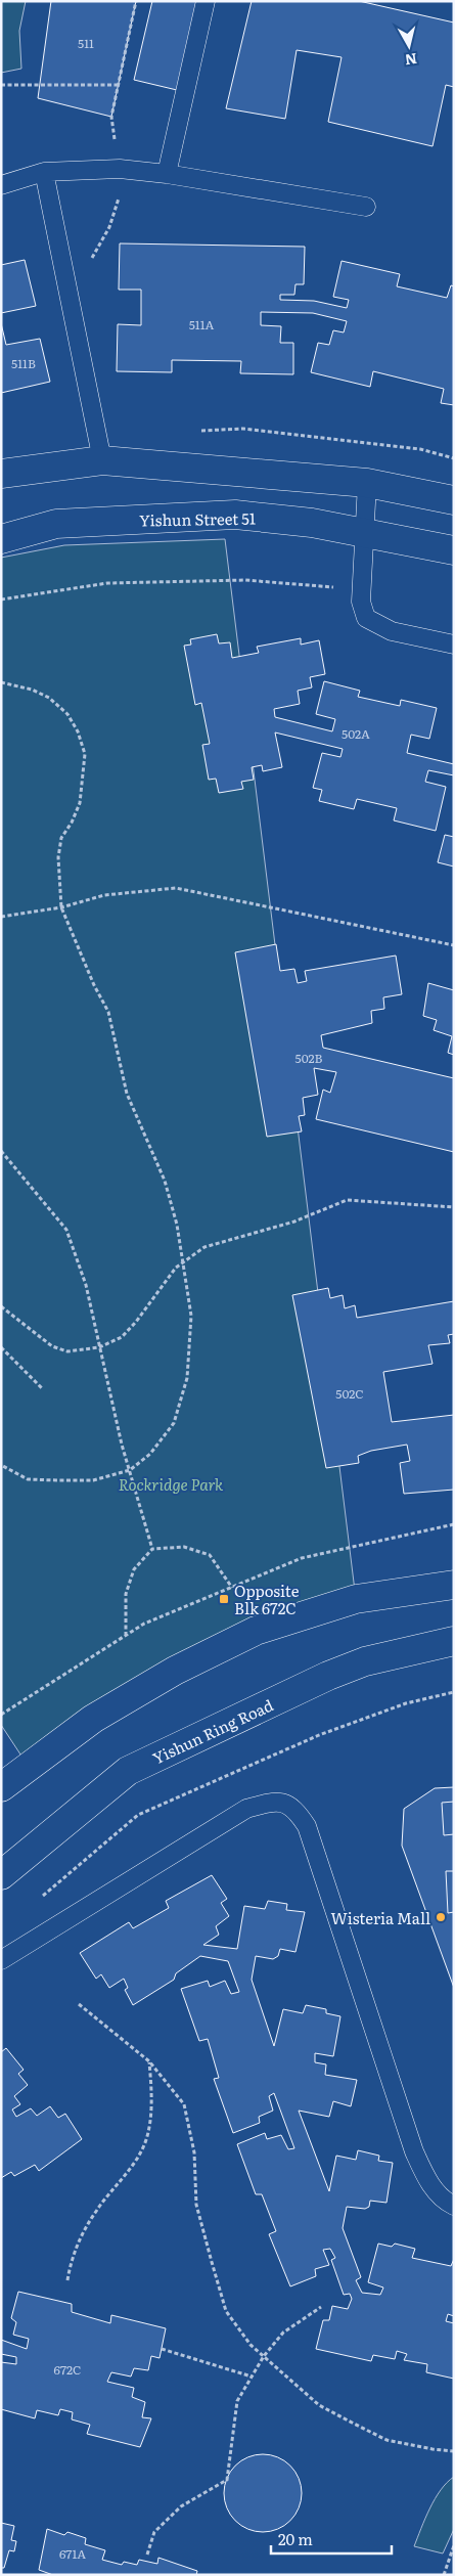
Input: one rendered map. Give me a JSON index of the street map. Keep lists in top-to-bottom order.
{
  "streets": {
    "main road": ["Yishun Street 51", "Yishun Ring Road"]
  },
  "parks": ["Rockridge Park"],
  "places": {
    "transit": ["Opposite Blk 672C"],
    "other": ["Wisteria Mall"]
  },
  "house_numbers": [
    "511",
    "511A",
    "511B",
    "502A",
    "502B",
    "502C",
    "672C",
    "671A"
  ],
  "scale_bar": "20 m",
  "north": "bottom"
}
